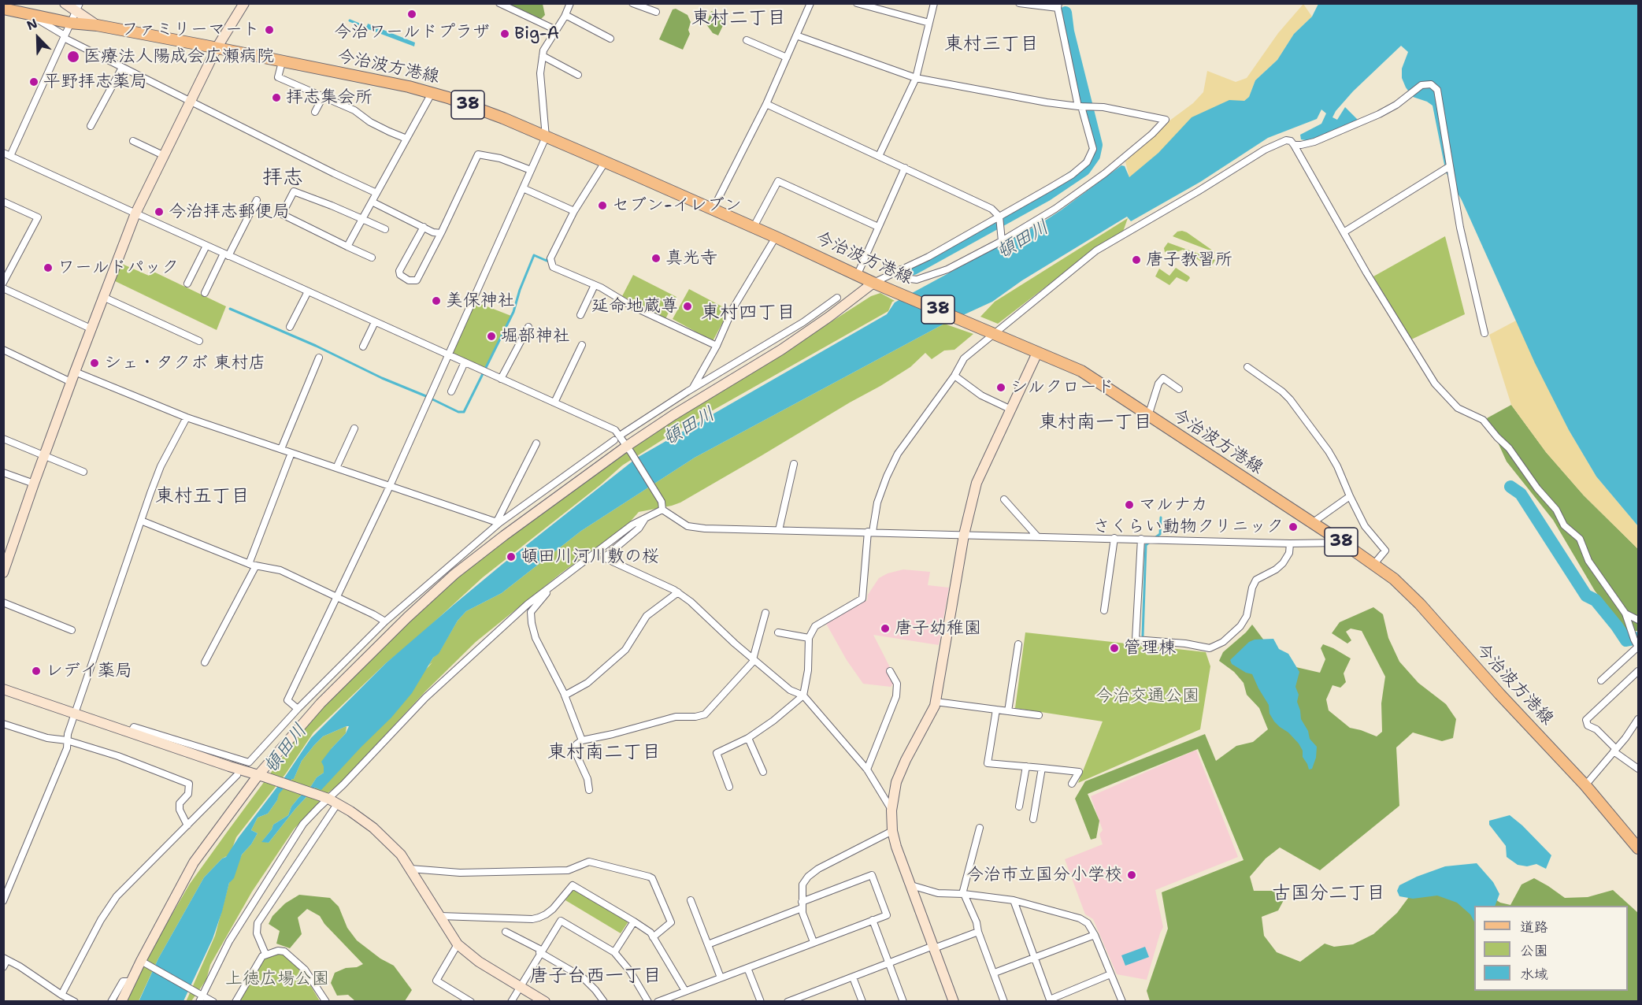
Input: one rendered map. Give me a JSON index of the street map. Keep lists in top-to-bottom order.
{
  "streets": {
    "main road": ["今治波方港線", "38"]
  },
  "districts": [
    "東村二丁目",
    "東村三丁目",
    "拝志",
    "東村四丁目",
    "東村南一丁目",
    "東村五丁目",
    "東村南二丁目",
    "古国分二丁目",
    "唐子台西一丁目"
  ],
  "water": ["頓田川"],
  "parks": ["今治交通公園", "上徳広場公園"],
  "places": [
    "今治ワールドプラザ",
    "ファミリーマート",
    "Big-A",
    "医療法人陽成会広瀬病院",
    "平野拝志薬局",
    "拝志集会所",
    "セブン-イレブン",
    "今治拝志郵便局",
    "真光寺",
    "唐子教習所",
    "ワールドパック",
    "美保神社",
    "延命地蔵尊",
    "堀部神社",
    "シェ・タクボ 東村店",
    "シルクロード",
    "マルナカ",
    "さくらい動物クリニック",
    "頓田川河川敷の桜",
    "唐子幼稚園",
    "管理棟",
    "レデイ薬局",
    "今治市立国分小学校"
  ],
  "legend": ["道路", "公園", "水域"],
  "north": "top left"
}
